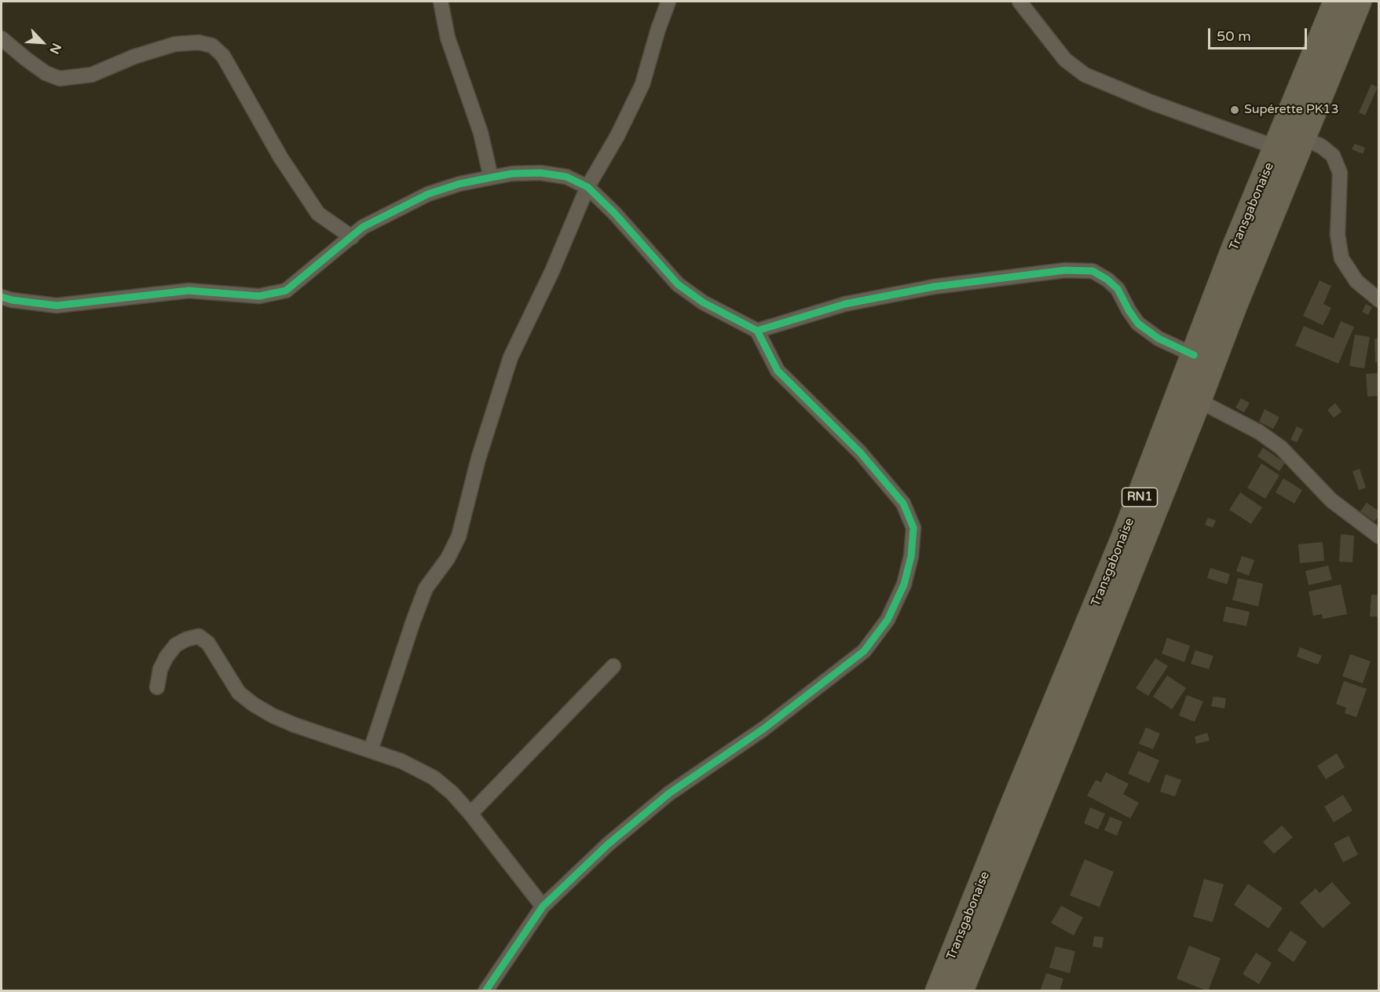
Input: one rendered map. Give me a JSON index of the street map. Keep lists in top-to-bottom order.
{
  "streets": {
    "highway": ["Transgabonaise", "RN1"]
  },
  "places": ["Supérette PK13"],
  "scale_bar": "50 m",
  "north": "bottom right"
}
